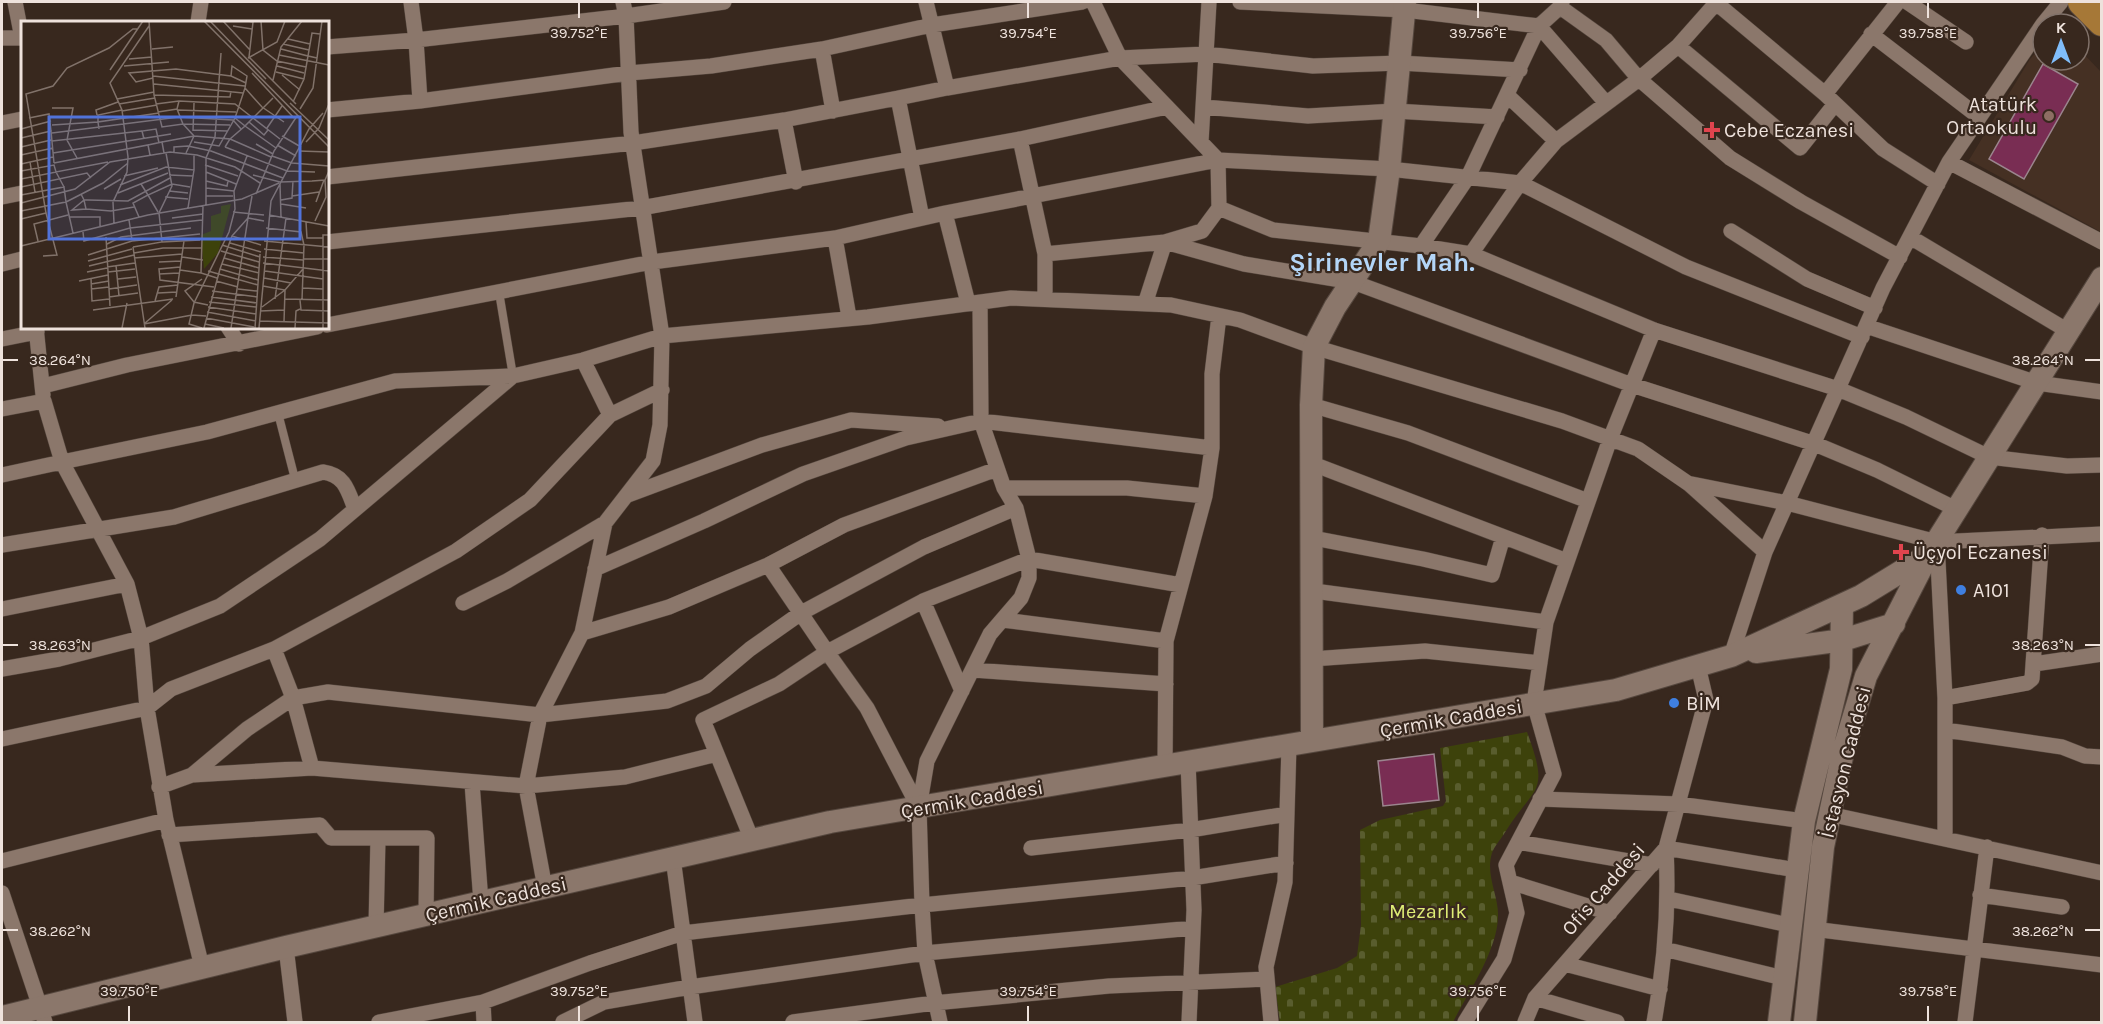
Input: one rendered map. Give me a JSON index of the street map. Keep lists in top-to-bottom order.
{
  "streets": {
    "main road": ["Çermik Caddesi", "İstasyon Caddesi"],
    "street": ["Ofis Caddesi"]
  },
  "crossings": [
    ["Çermik Caddesi", "İstasyon Caddesi"],
    ["Çermik Caddesi", "Ofis Caddesi"]
  ],
  "districts": ["Şirinevler Mah."],
  "parks": ["Mezarlık"],
  "places": {
    "other": ["Atatürk Ortaokulu", "A101", "BİM"],
    "health": ["Cebe Eczanesi", "Üçyol Eczanesi"]
  },
  "north": "top",
  "coordinates": [
    "39.752°E",
    "39.754°E",
    "39.756°E",
    "39.758°E",
    "38.264°N",
    "38.263°N",
    "38.262°N",
    "39.750°E"
  ]
}
